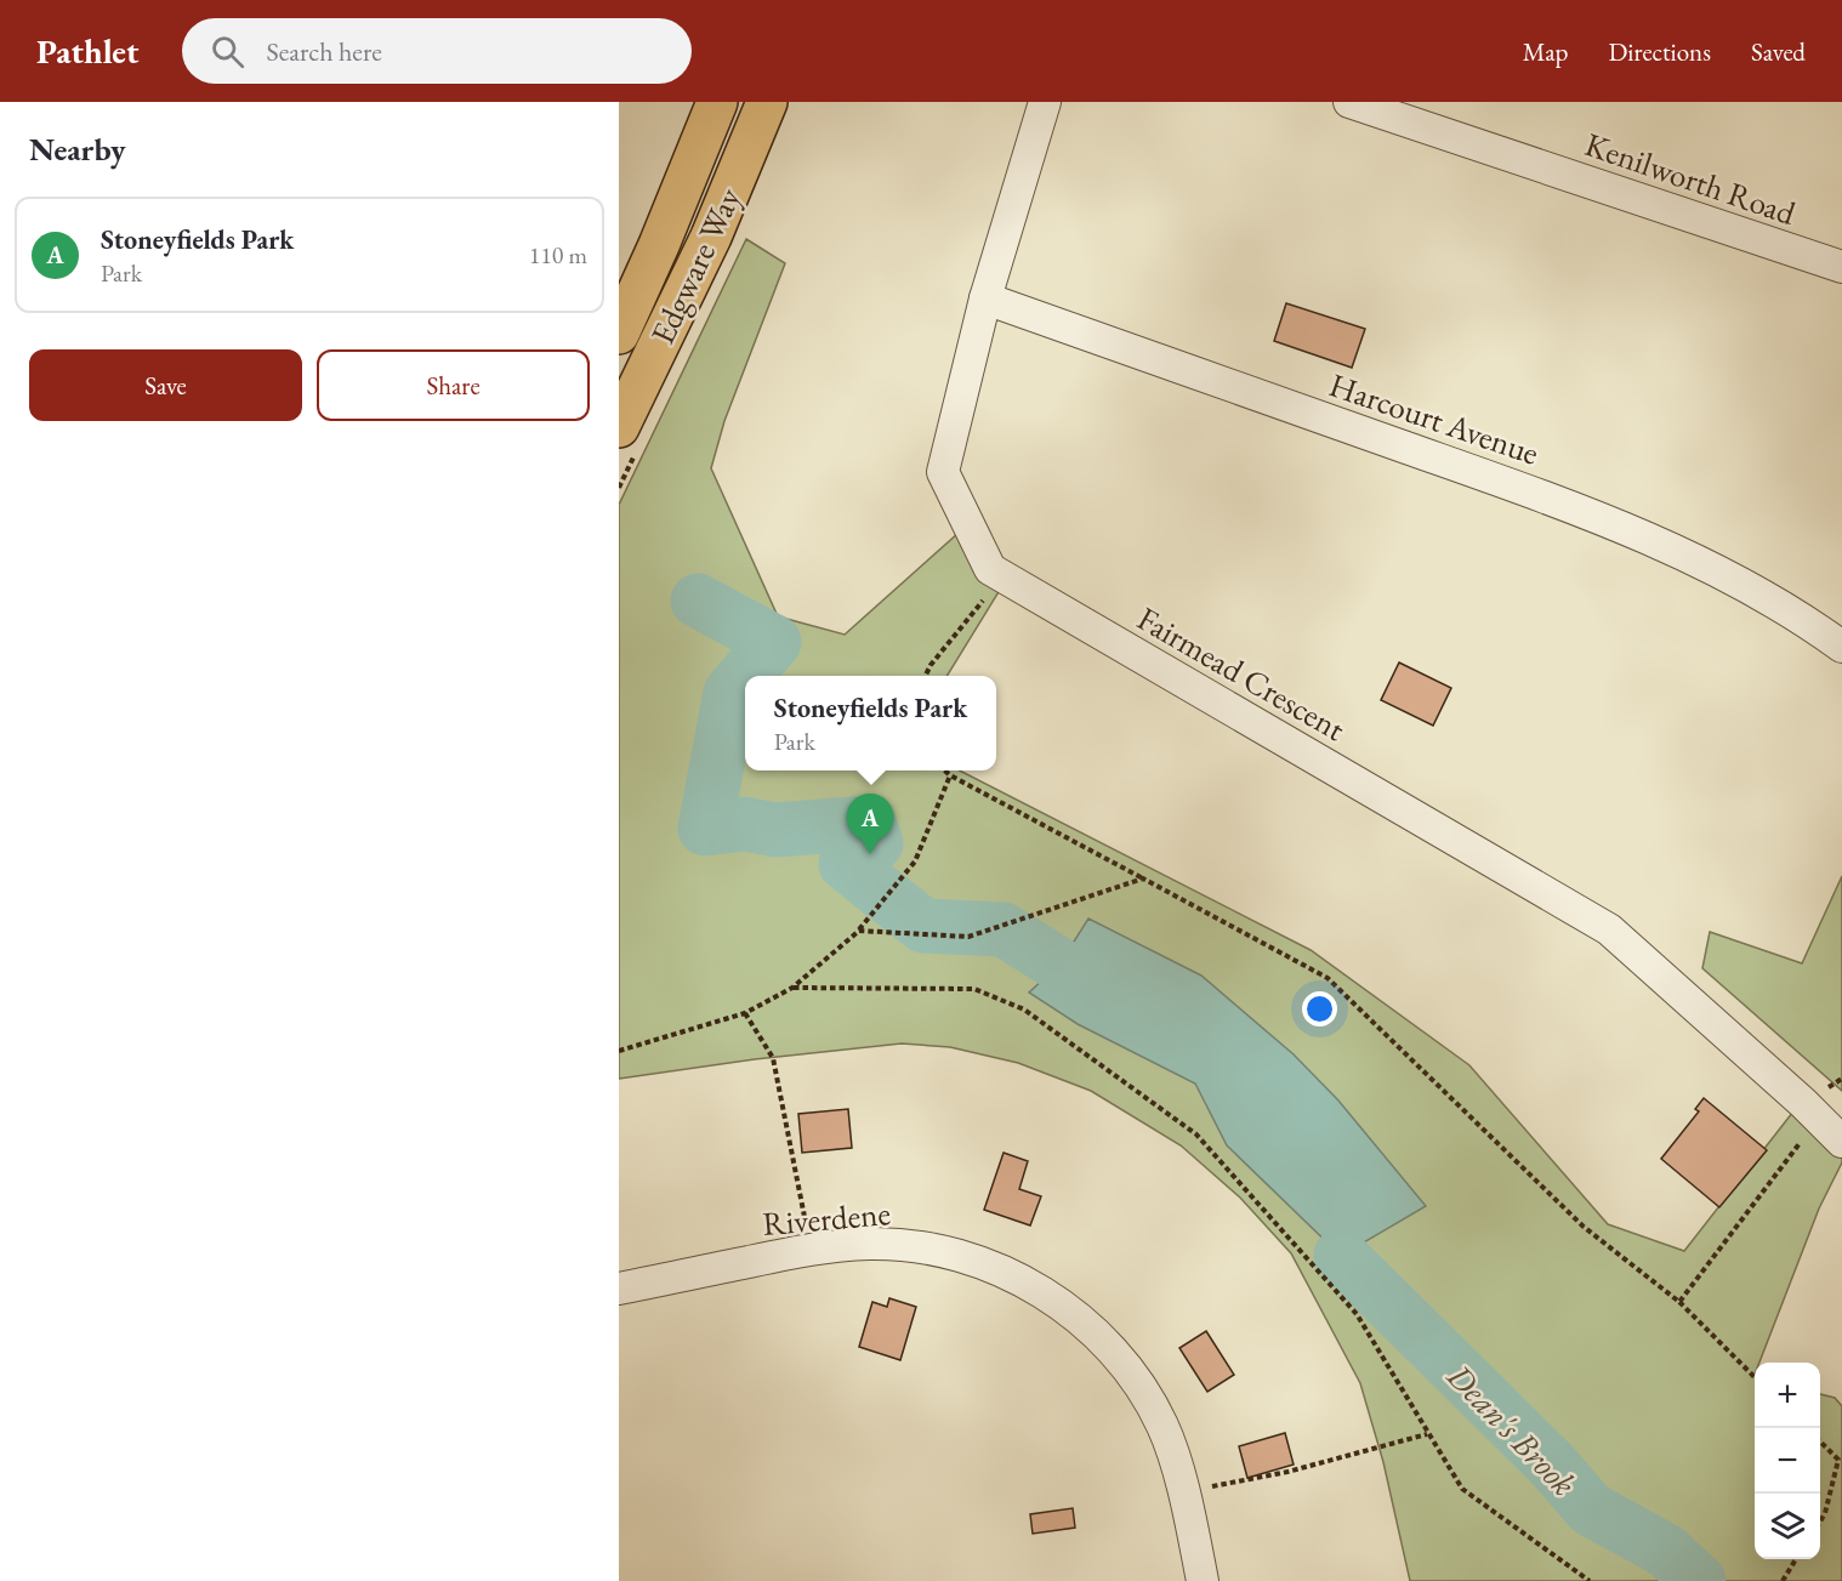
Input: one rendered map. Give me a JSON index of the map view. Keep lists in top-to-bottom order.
{
  "streets": {
    "highway": ["Edgware Way"],
    "street": [
      "Kenilworth Road",
      "Harcourt Avenue",
      "Fairmead Crescent",
      "Riverdene"
    ]
  },
  "crossings": [
    ["Harcourt Avenue", "Fairmead Crescent"]
  ],
  "water": ["Dean's Brook"],
  "page": {
    "header": "Pathlet",
    "search": "Search here",
    "nav": ["Map", "Directions", "Saved"],
    "heading": "Nearby",
    "list": [
      {
        "mark": "A",
        "name": "Stoneyfields Park",
        "note": "Park",
        "value": "110 m"
      }
    ],
    "buttons": ["Save", "Share"],
    "popup": ["Stoneyfields Park", "Park"],
    "pins": "A",
    "map_buttons": ["+", "−"]
  }
}
